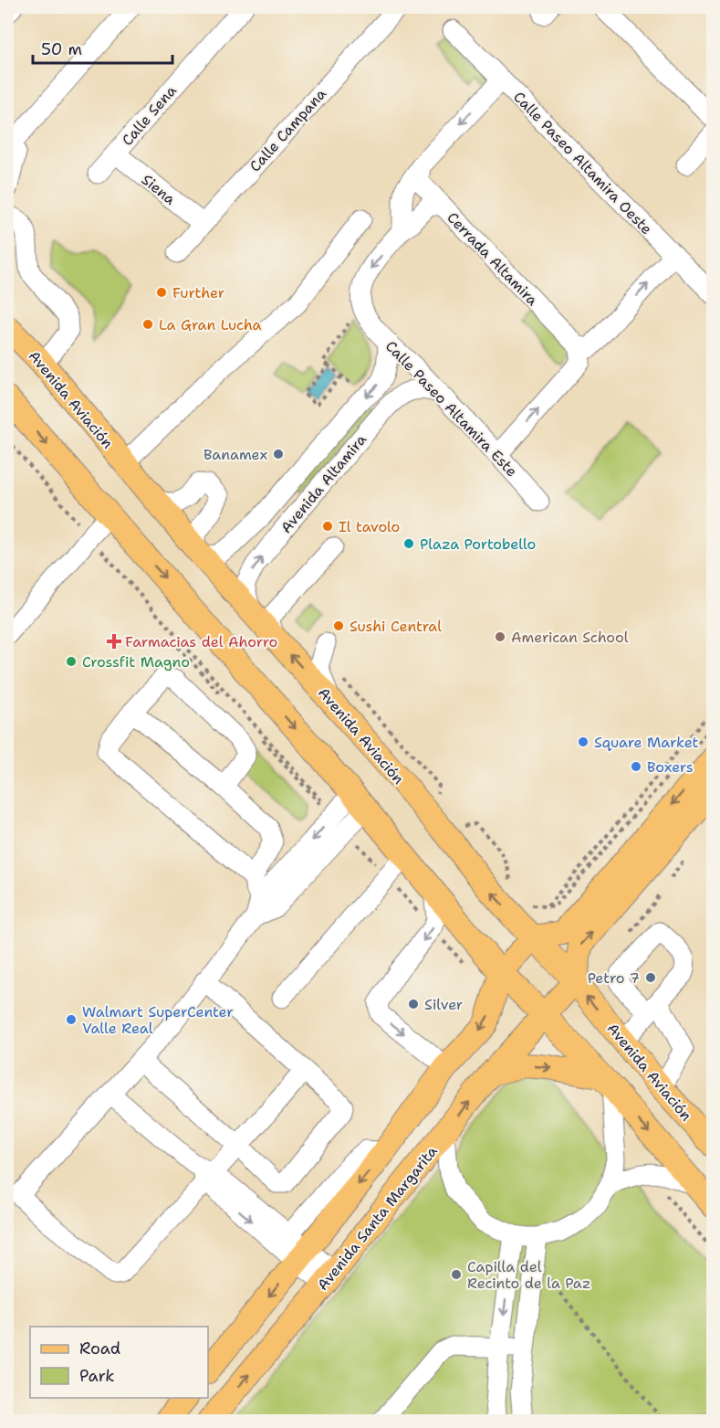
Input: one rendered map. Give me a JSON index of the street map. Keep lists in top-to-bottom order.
{
  "streets": {
    "main road": ["Avenida Aviación", "Avenida Santa Margarita"],
    "street": [
      "Calle Sena",
      "Calle Campana",
      "Calle Paseo Altamira Oeste",
      "Siena",
      "Cerrada Altamira",
      "Calle Paseo Altamira Este",
      "Avenida Altamira"
    ]
  },
  "crossings": [
    ["Calle Sena", "Siena"],
    ["Calle Campana", "Siena"],
    ["Avenida Aviación", "Avenida Altamira"],
    ["Avenida Aviación", "Avenida Santa Margarita"],
    ["Calle Paseo Altamira Este", "Avenida Altamira"]
  ],
  "places": {
    "other": [
      "Further",
      "La Gran Lucha",
      "Banamex",
      "Il tavolo",
      "Plaza Portobello",
      "Sushi Central",
      "American School",
      "Crossfit Magno",
      "Square Market",
      "Boxers",
      "Petro 7",
      "Silver",
      "Walmart SuperCenter Valle Real",
      "Capilla del Recinto de la Paz"
    ],
    "health": ["Farmacias del Ahorro"]
  },
  "legend": ["Road", "Park"],
  "scale_bar": "50 m"
}
